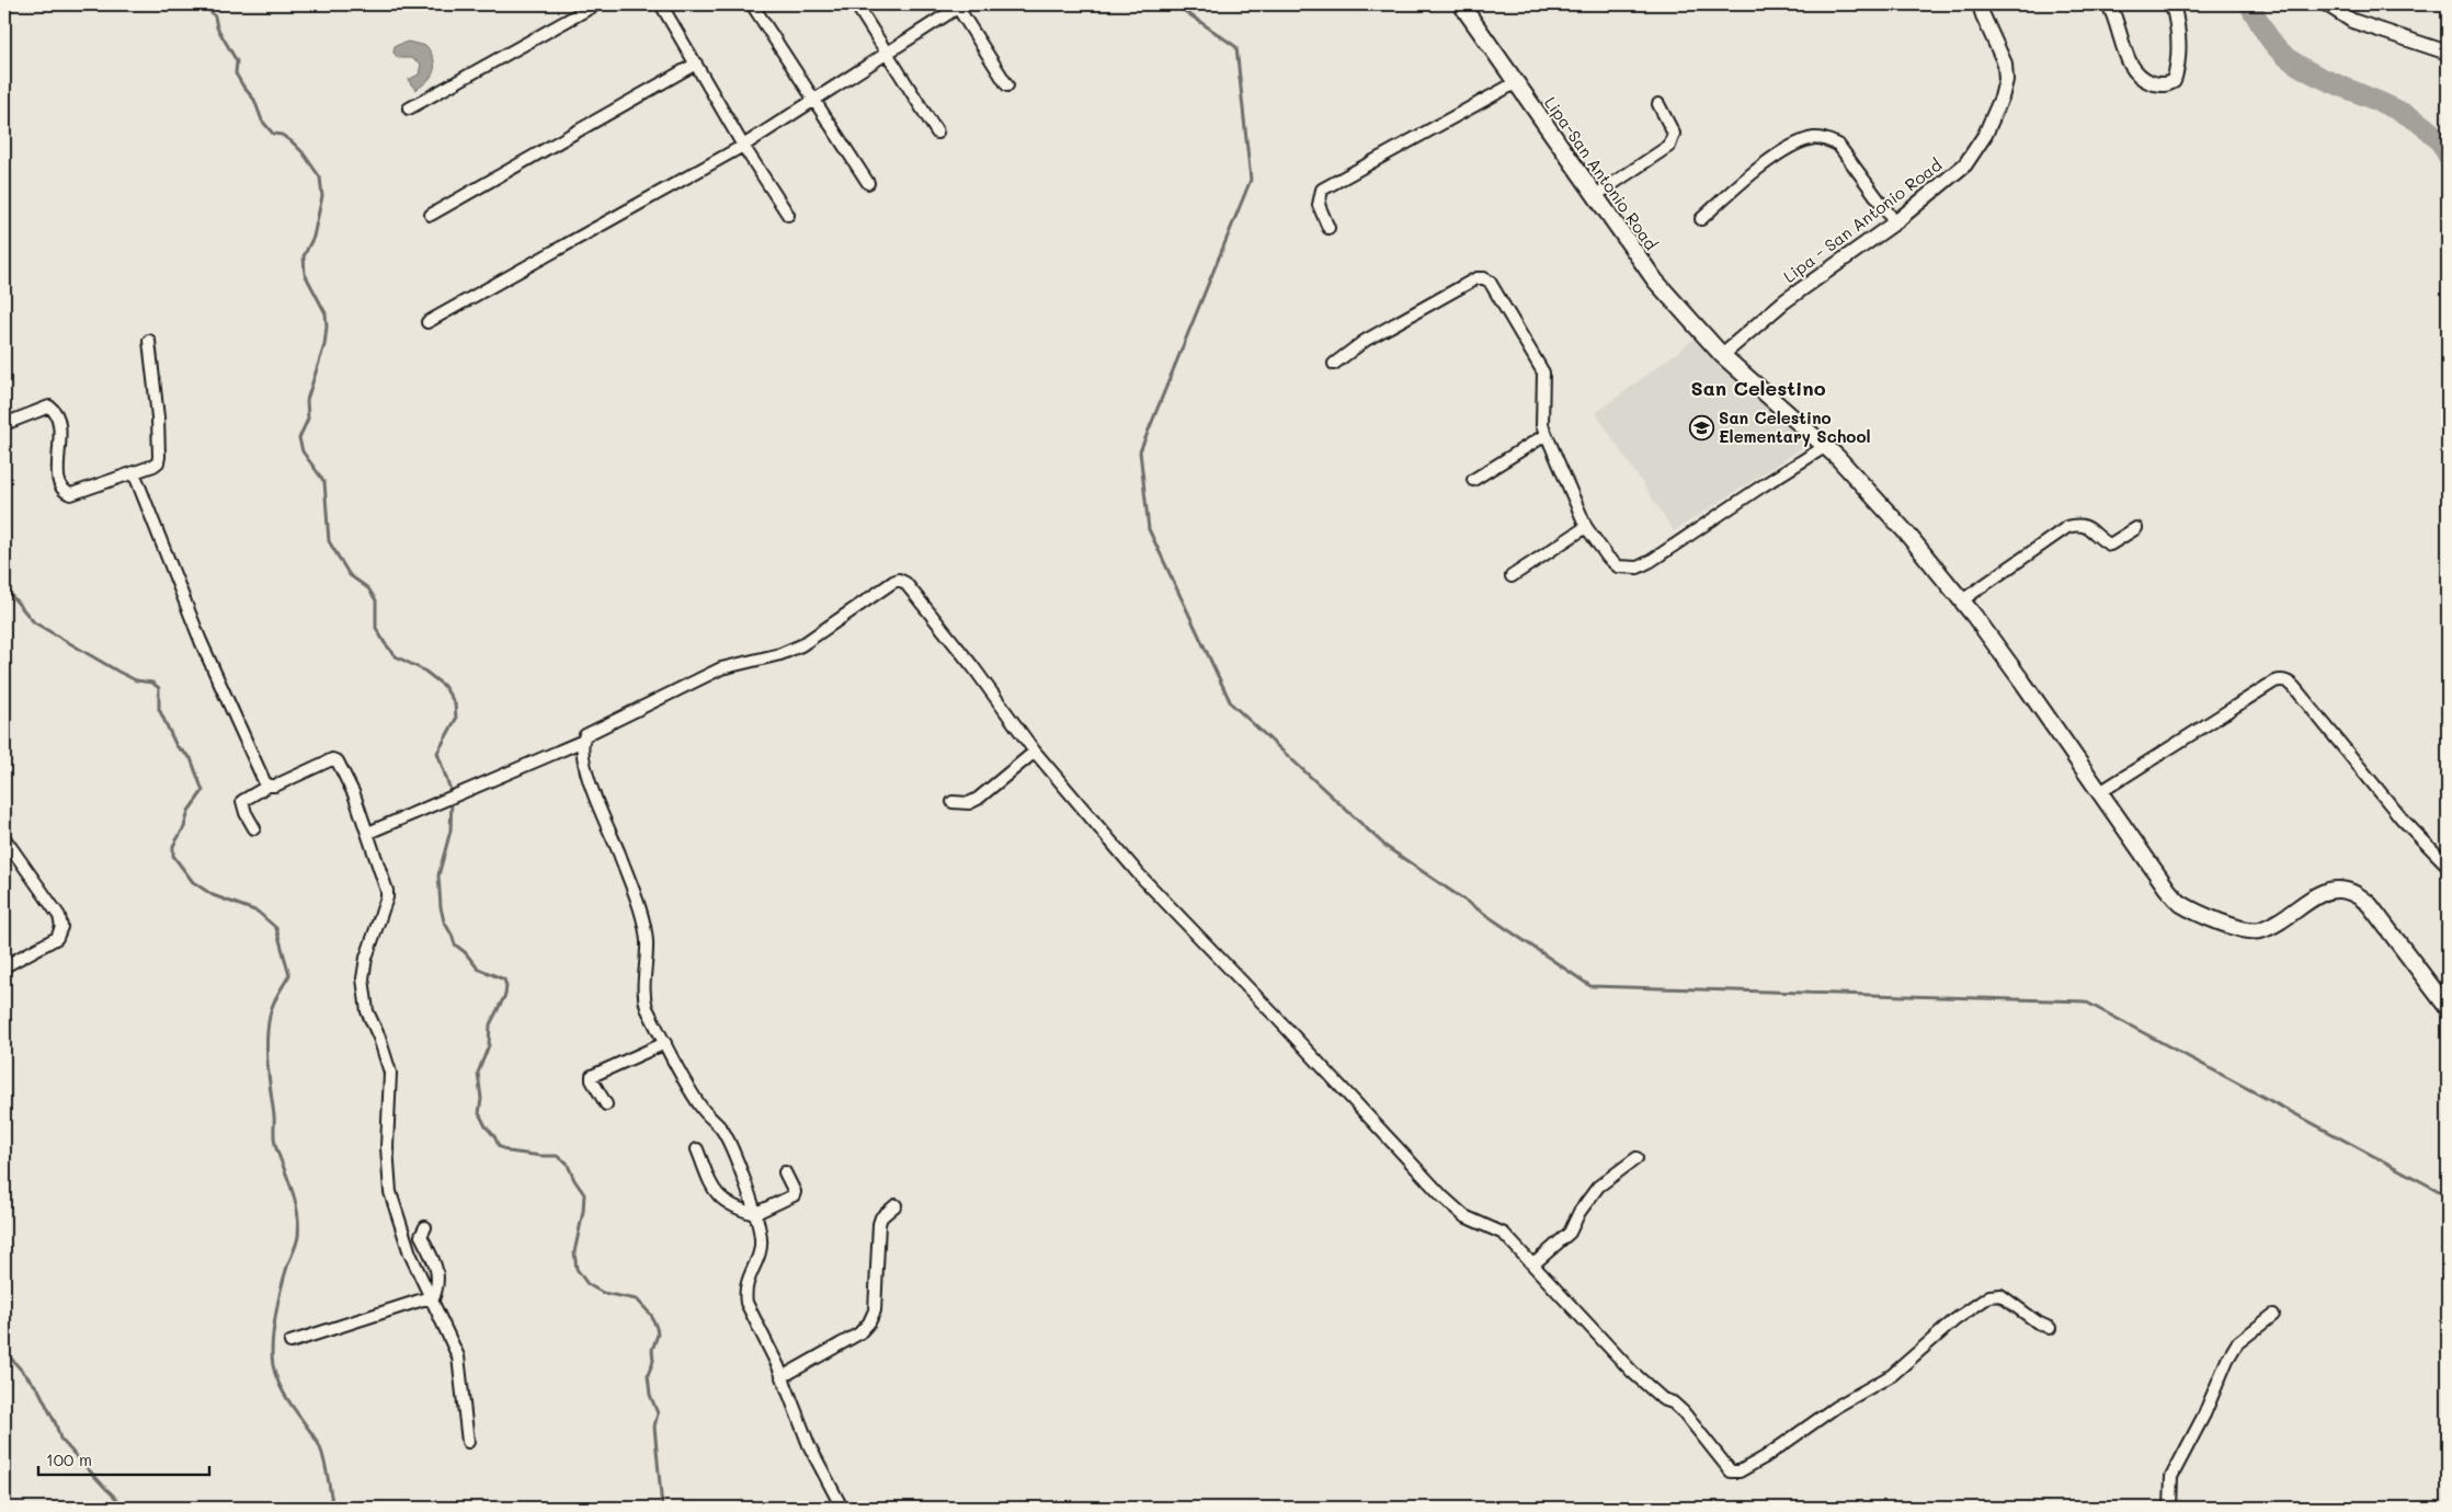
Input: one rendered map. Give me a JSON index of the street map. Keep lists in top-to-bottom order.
{
  "streets": {
    "main road": ["Lipa-San Antonio Road"],
    "street": ["Lipa - San Antonio Road"]
  },
  "crossings": [
    ["Lipa-San Antonio Road", "Lipa - San Antonio Road"]
  ],
  "districts": ["San Celestino"],
  "places": {
    "school or university": ["San Celestino Elementary School"]
  },
  "scale_bar": "100 m"
}
